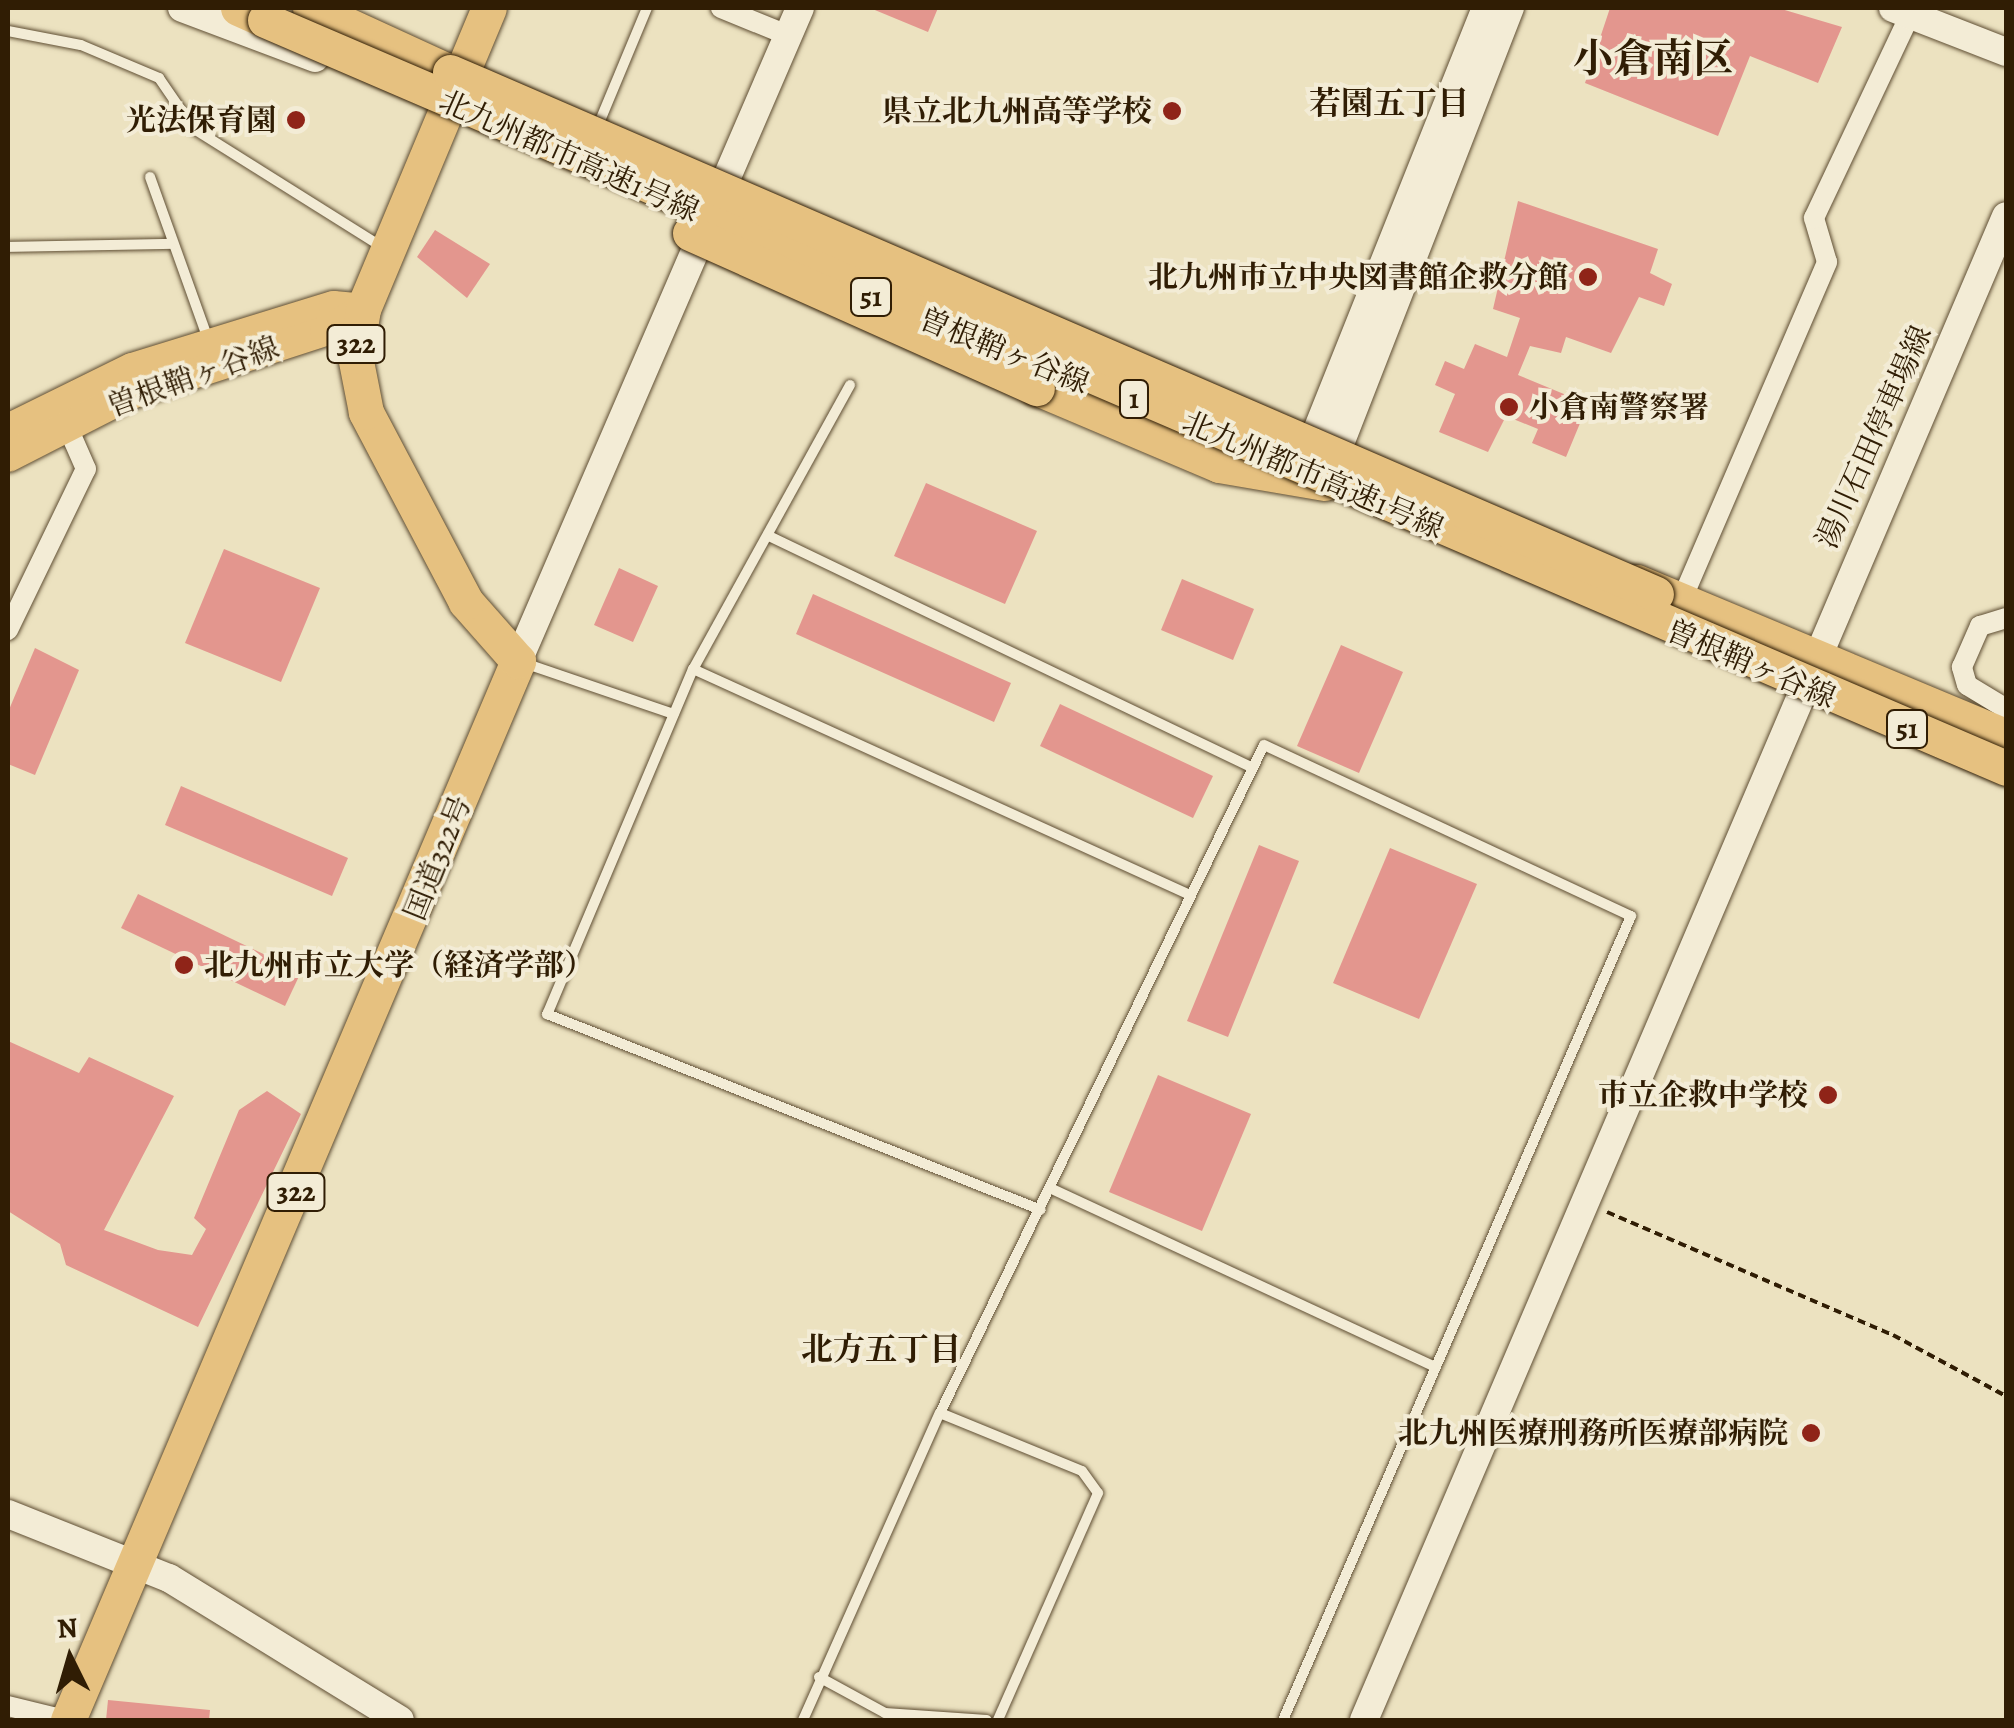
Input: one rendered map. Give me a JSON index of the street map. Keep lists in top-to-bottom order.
{
  "streets": {
    "highway": [
      "北九州都市高速1号線",
      "322",
      "1",
      "国道322号"
    ],
    "main road": ["51", "曽根鞘ヶ谷線"],
    "street": ["湯川石田停車場線"]
  },
  "crossings": [
    ["北九州都市高速1号線", "322"],
    ["北九州都市高速1号線", "曽根鞘ヶ谷線"],
    ["322", "曽根鞘ヶ谷線"],
    ["322", "国道322号"],
    ["曽根鞘ヶ谷線", "湯川石田停車場線"]
  ],
  "districts": ["小倉南区", "若園五丁目", "北方五丁目"],
  "places": [
    "県立北九州高等学校",
    "光法保育園",
    "北九州市立中央図書館企救分館",
    "小倉南警察署",
    "北九州市立大学（経済学部）",
    "市立企救中学校",
    "北九州医療刑務所医療部病院"
  ],
  "north": "top"
}
